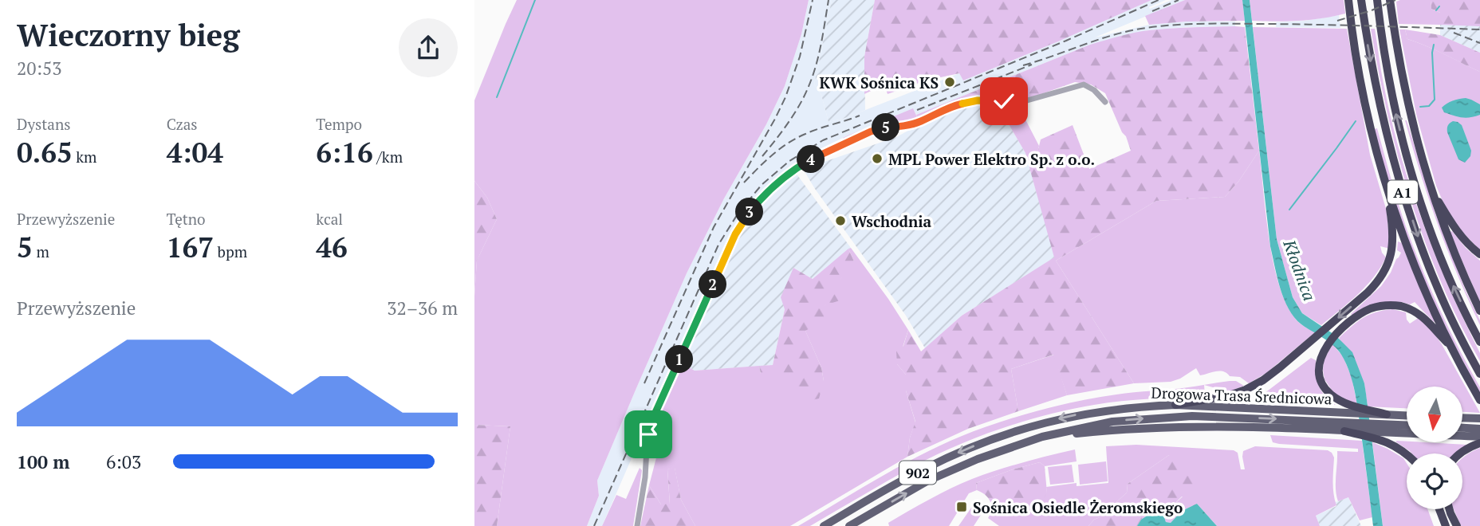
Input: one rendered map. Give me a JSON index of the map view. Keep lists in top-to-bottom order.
{
  "streets": {
    "highway": ["A1"],
    "main road": ["Drogowa Trasa Średnicowa", "902"]
  },
  "water": ["Kłodnica"],
  "places": {
    "other": ["KWK Sośnica KS", "MPL Power Elektro Sp. z o.o.", "Wschodnia"],
    "transit": ["Sośnica Osiedle Żeromskiego"]
  },
  "north": "bottom",
  "page": {
    "heading": ["Wieczorny bieg", "20:53"],
    "stats": [
      ["Dystans", "0.65 km"],
      ["Czas", "4:04"],
      ["Tempo", "6:16 /km"],
      ["Przewyższenie", "5 m"],
      ["Tętno", "167 bpm"],
      ["kcal", "46"]
    ],
    "pins": [
      "5",
      "4",
      "3",
      "2",
      "1"
    ],
    "chart": ["Przewyższenie", "32–36 m"],
    "list": [
      {
        "name": "100 m",
        "note": "6:03"
      }
    ]
  }
}
